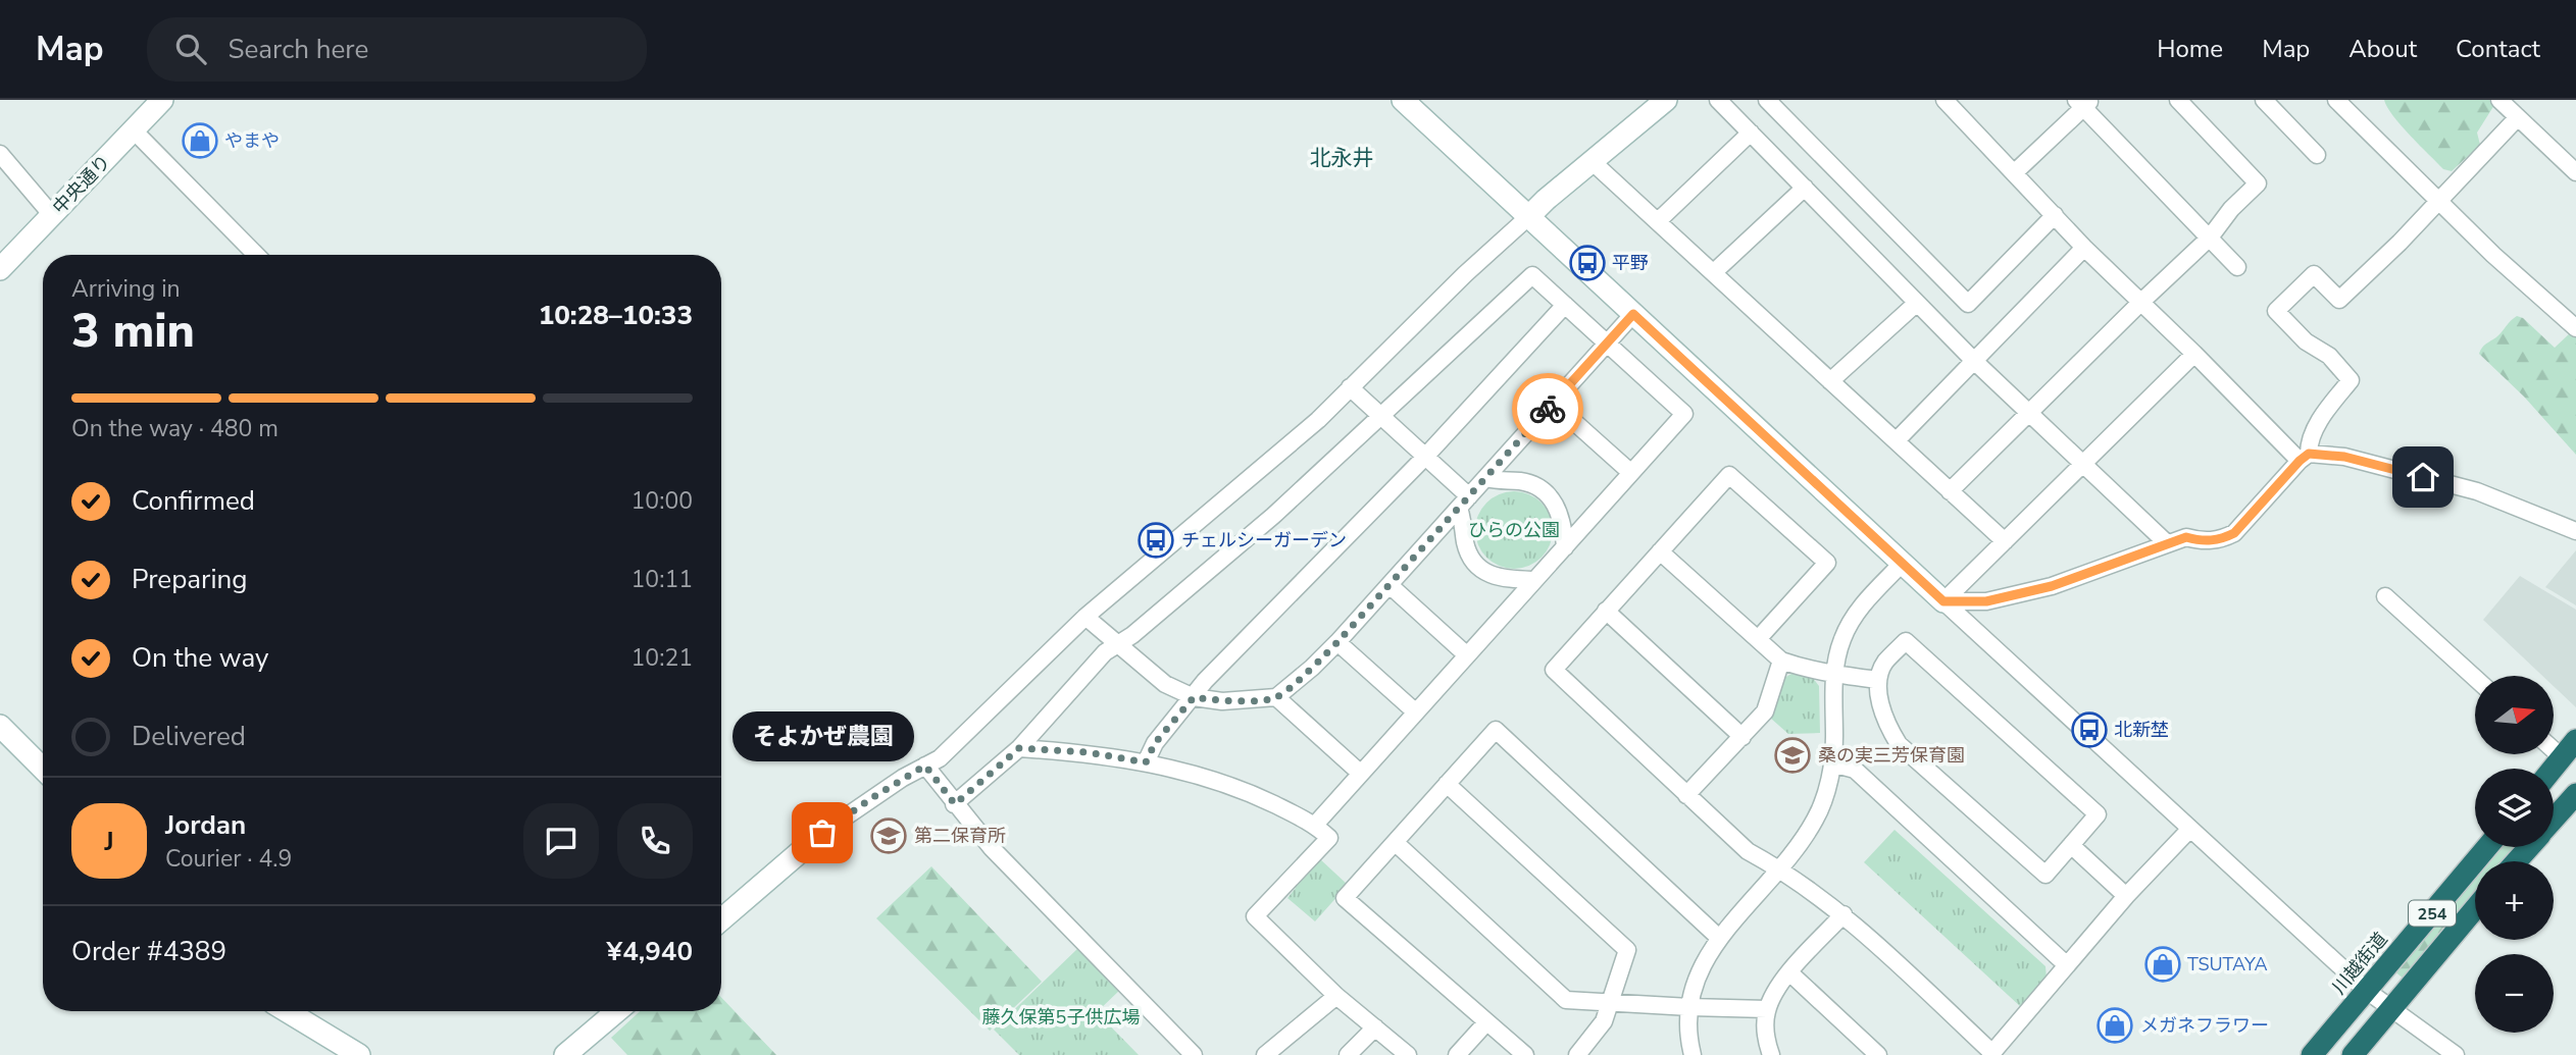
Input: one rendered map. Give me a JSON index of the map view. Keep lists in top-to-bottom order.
{
  "streets": {
    "highway": ["254", "川越街道"],
    "street": ["中央通り"]
  },
  "districts": ["北永井"],
  "parks": ["ひらの公園", "藤久保第5子供広場"],
  "places": {
    "shop": ["やまや", "TSUTAYA", "メガネフラワー"],
    "bus stop": ["平野", "チェルシーガーデン", "北新埜"],
    "school or university": ["桑の実三芳保育園", "第二保育所"],
    "other": ["そよかぜ農園"]
  },
  "north": "right",
  "page": {
    "header": "Map",
    "search": "Search here",
    "nav": [
      "Home",
      "Map",
      "About",
      "Contact"
    ],
    "heading": ["3 min", "Arriving in", "10:28–10:33"],
    "panel": [
      "Jordan",
      "Courier · 4.9",
      "Order #4389",
      "¥4,940"
    ],
    "bar": "On the way · 480 m",
    "list": [
      ["Confirmed", "10:00"],
      ["Preparing", "10:11"],
      ["On the way", "10:21"],
      "Delivered"
    ],
    "map_buttons": ["+", "−"],
    "bubble": "そよかぜ農園",
    "round": "J"
  }
}
